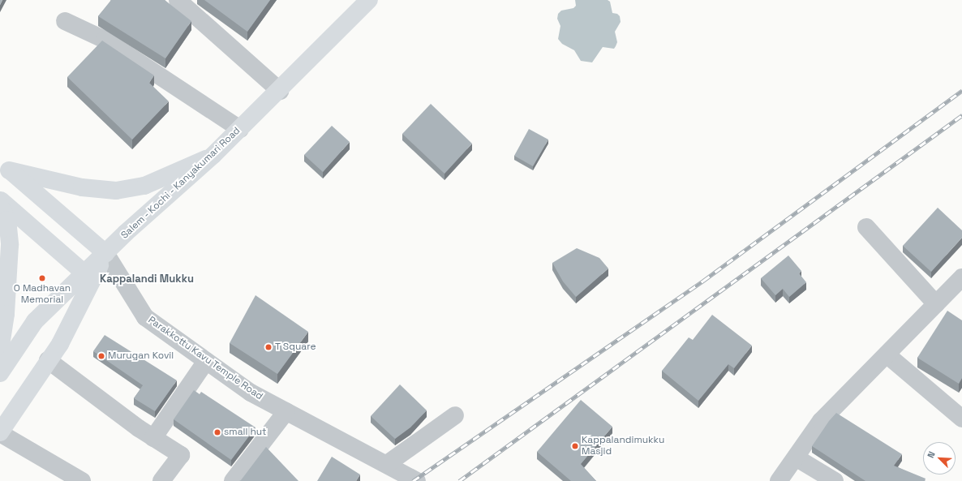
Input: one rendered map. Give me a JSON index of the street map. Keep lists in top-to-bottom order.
{
  "streets": {
    "main road": ["Salem - Kochi - Kanyakumari Road"],
    "street": ["Parakkottu Kavu Temple Road"]
  },
  "crossings": [
    ["Salem - Kochi - Kanyakumari Road", "Parakkottu Kavu Temple Road"]
  ],
  "districts": ["Kappalandi Mukku"],
  "places": [
    "O Madhavan Memorial",
    "T Square",
    "Murugan Kovil",
    "small hut",
    "Kappalandimukku Masjid"
  ],
  "north": "top left"
}
